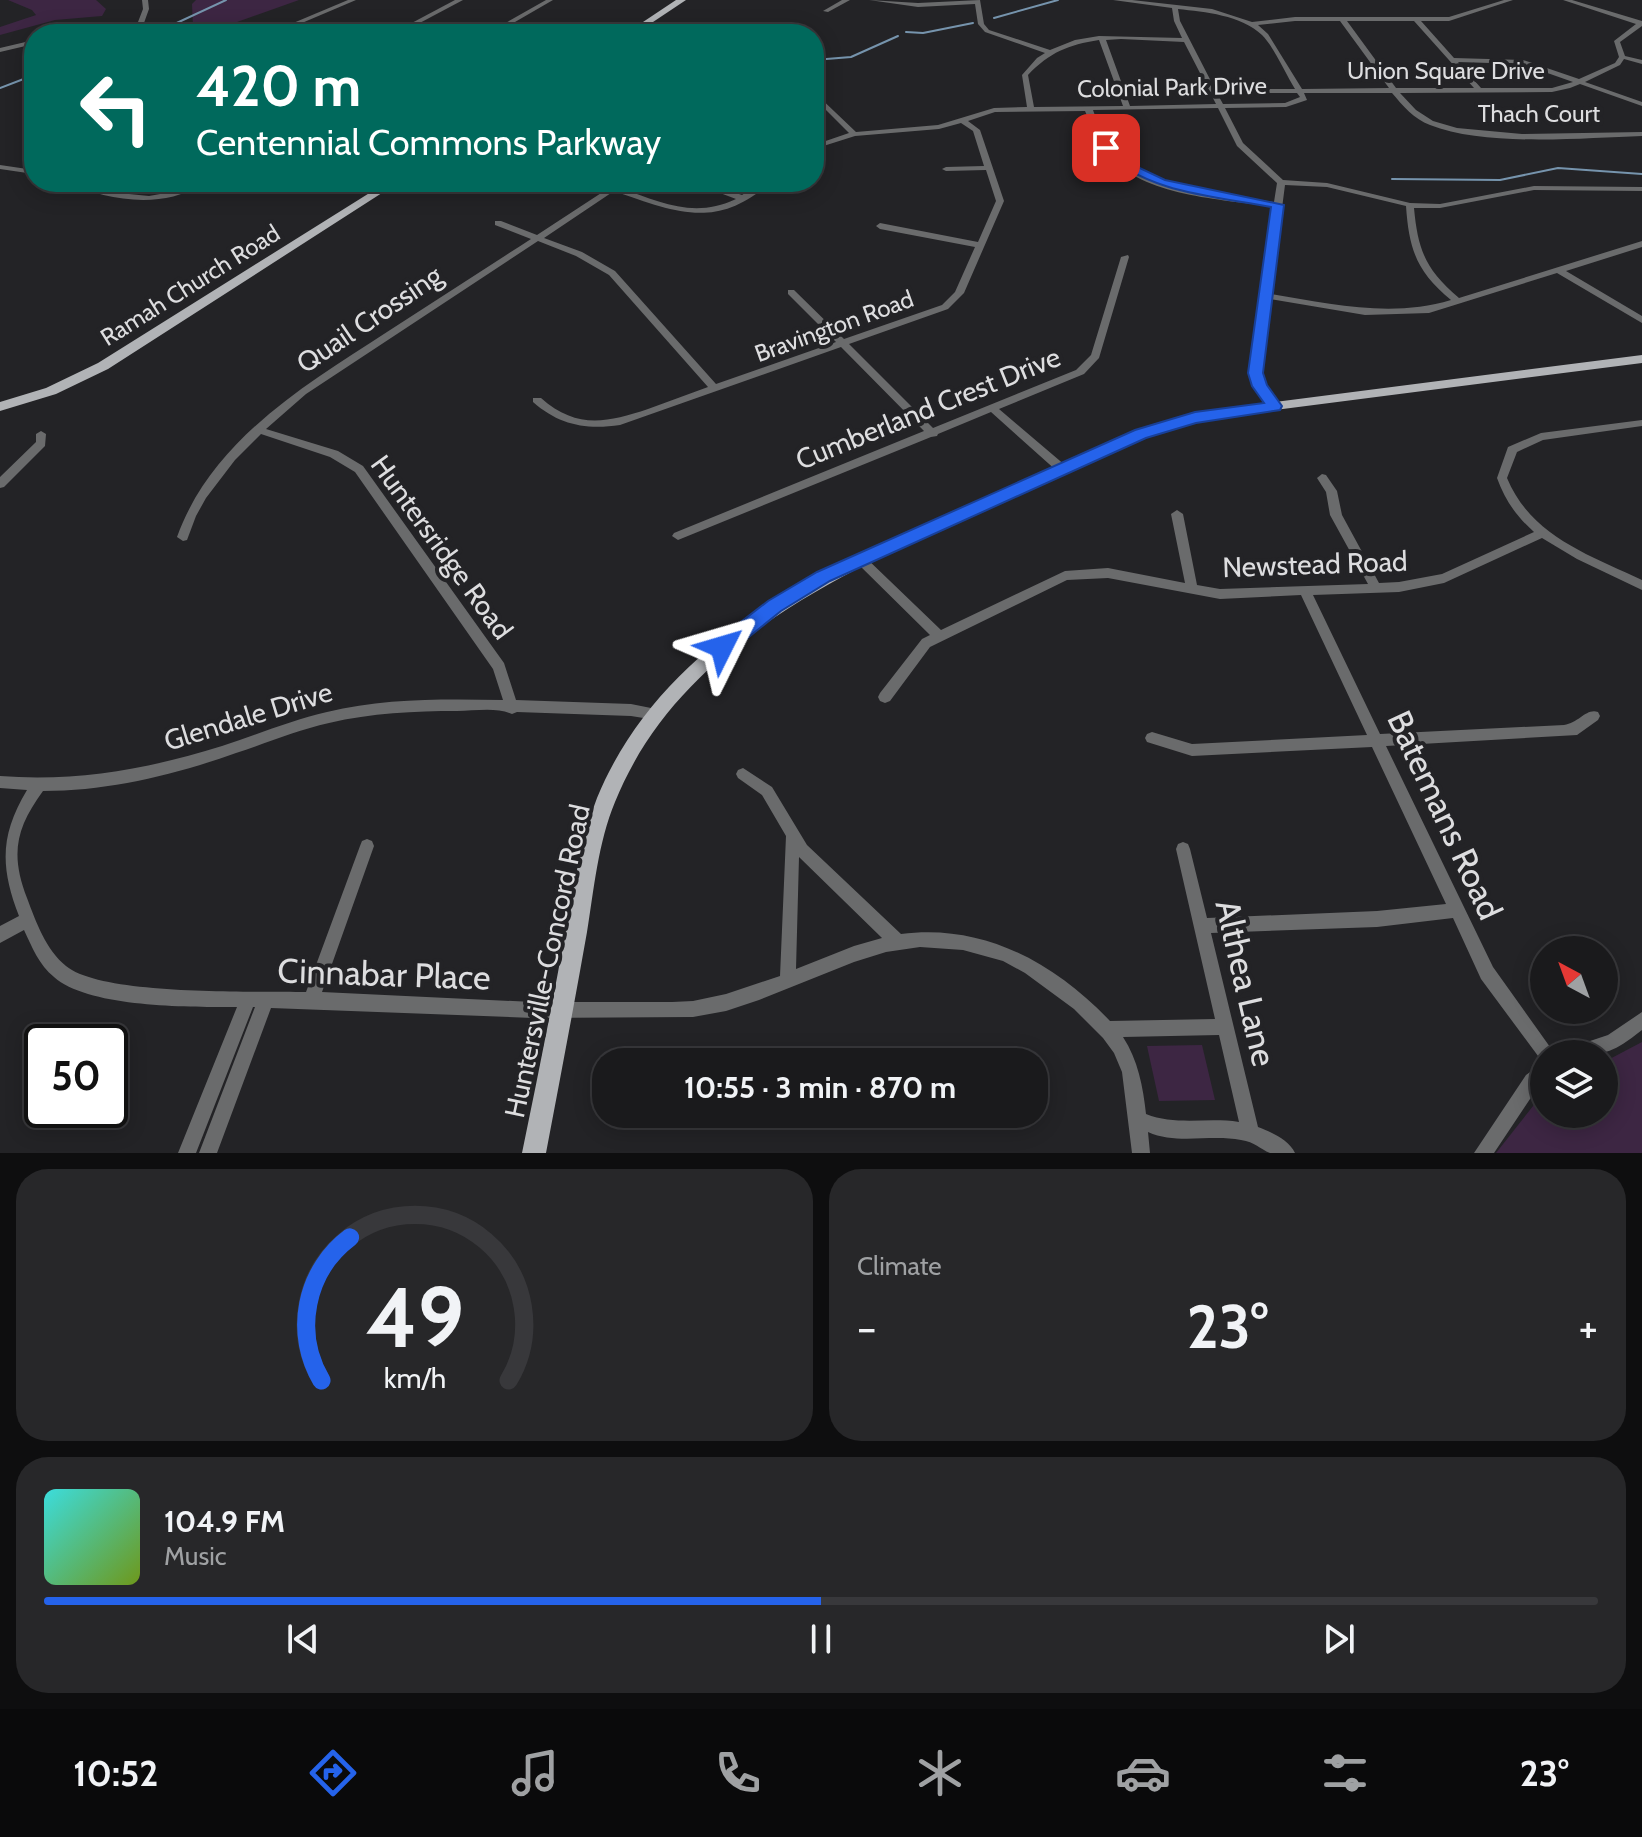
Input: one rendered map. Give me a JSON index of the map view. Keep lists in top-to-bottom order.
{
  "streets": {
    "main road": ["Ramah Church Road", "Huntersville-Concord Road"],
    "street": [
      "Union Square Drive",
      "Colonial Park Drive",
      "Thach Court",
      "Quail Crossing",
      "Bravington Road",
      "Cumberland Crest Drive",
      "Huntersridge Road",
      "Newstead Road",
      "Glendale Drive",
      "Batemans Road",
      "Cinnabar Place",
      "Althea Lane"
    ]
  },
  "crossings": [
    ["Union Square Drive", "Colonial Park Drive"],
    ["Union Square Drive", "Thach Court"],
    ["Colonial Park Drive", "Bravington Road"],
    ["Quail Crossing", "Huntersridge Road"],
    ["Huntersridge Road", "Glendale Drive"],
    ["Newstead Road", "Batemans Road"],
    ["Glendale Drive", "Huntersville-Concord Road"],
    ["Glendale Drive", "Cinnabar Place"],
    ["Huntersville-Concord Road", "Cinnabar Place"]
  ],
  "north": "top left",
  "page": {
    "turn": ["420 m", "Centennial Commons Parkway"],
    "limit": "50",
    "trip": "10:55 · 3 min · 870 m",
    "tile": "Climate",
    "heat": ["−", "23°", "+"],
    "song": ["104.9 FM", "Music"],
    "tabs": ["10:52", "23°"],
    "gauge": ["49", "km/h"]
  }
}
